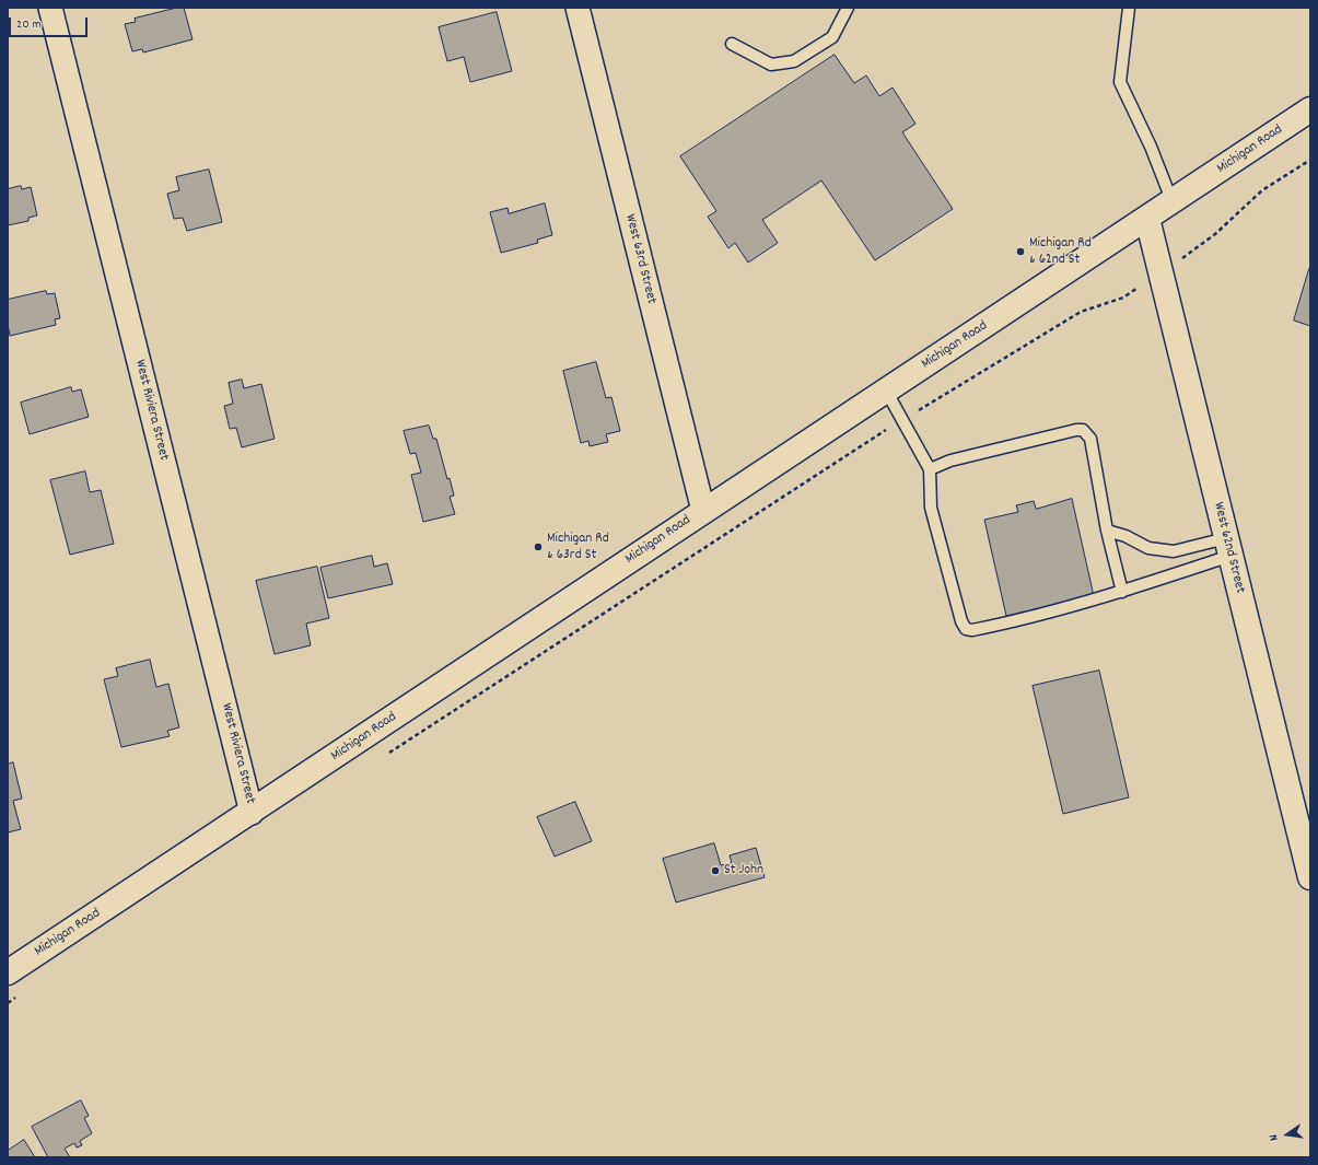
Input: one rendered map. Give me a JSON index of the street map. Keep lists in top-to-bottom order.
{
  "streets": {
    "main road": ["Michigan Road", "West 62nd Street"],
    "street": ["West 63rd Street", "West Riviera Street"]
  },
  "crossings": [
    ["Michigan Road", "West 63rd Street"],
    ["Michigan Road", "West Riviera Street"],
    ["Michigan Road", "West 62nd Street"]
  ],
  "places": ["Michigan Rd & 62nd St", "Michigan Rd & 63rd St", "St John"],
  "scale_bar": "20 m",
  "north": "left"
}
